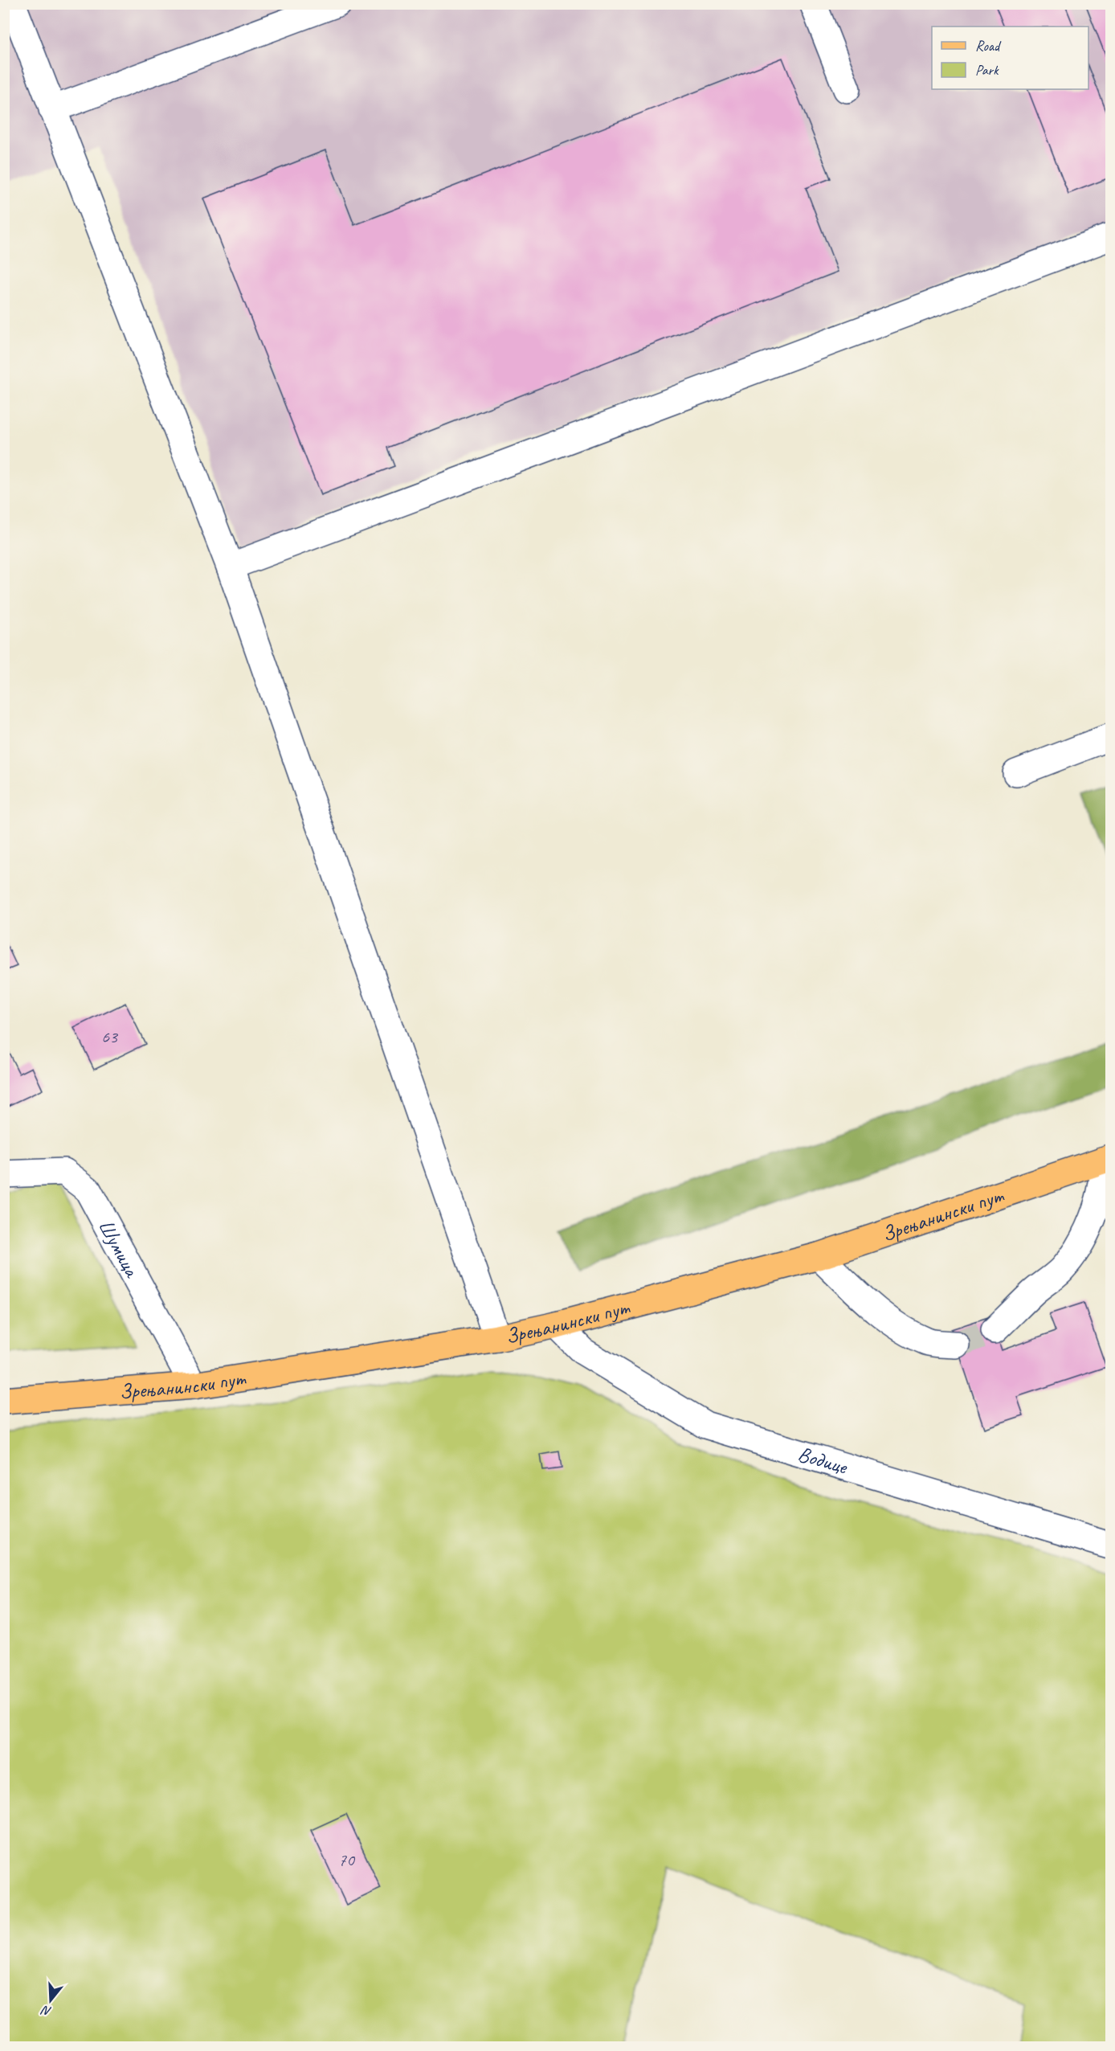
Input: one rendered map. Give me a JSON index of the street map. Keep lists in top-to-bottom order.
{
  "streets": {
    "main road": ["Зрењанински пут"],
    "street": ["Шумица", "Водице"]
  },
  "crossings": [
    ["Зрењанински пут", "Шумица"],
    ["Зрењанински пут", "Водице"]
  ],
  "house_numbers": ["63", "70"],
  "legend": ["Road", "Park"],
  "north": "bottom"
}
